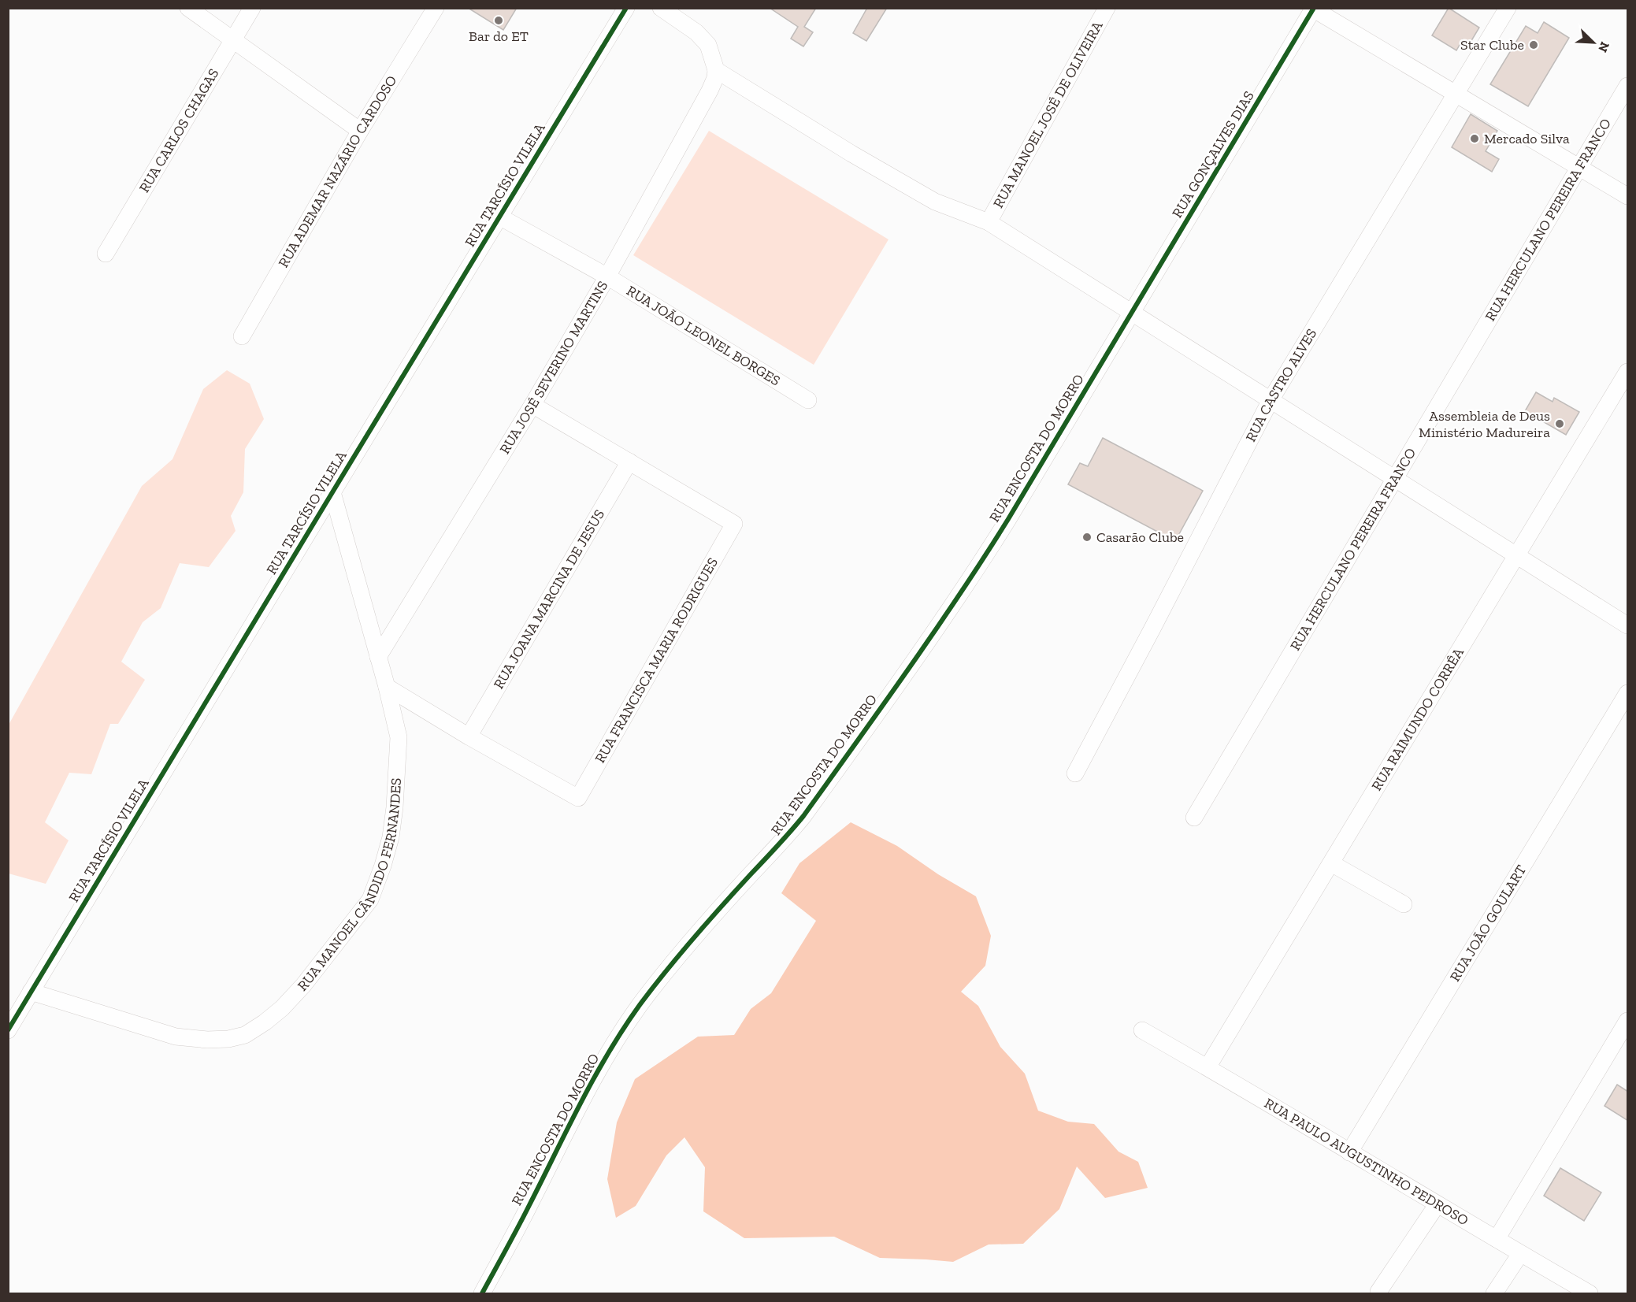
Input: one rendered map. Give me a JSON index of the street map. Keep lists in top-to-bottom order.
{
  "streets": {
    "street": [
      "RUA MANOEL JOSÉ DE OLIVEIRA",
      "RUA CARLOS CHAGAS",
      "RUA GONÇALVES DIAS",
      "RUA ADEMAR NAZÁRIO CARDOSO",
      "RUA TARCÍSIO VILELA",
      "RUA HERCULANO PEREIRA FRANCO",
      "RUA JOÃO LEONEL BORGES",
      "RUA JOSÉ SEVERINO MARTINS",
      "RUA CASTRO ALVES",
      "RUA ENCOSTA DO MORRO",
      "RUA JOANA MARCINA DE JESUS",
      "RUA FRANCISCA MARIA RODRIGUES",
      "RUA RAIMUNDO CORRÊA",
      "RUA MANOEL CÂNDIDO FERNANDES",
      "RUA JOÃO GOULART",
      "RUA PAULO AUGUSTINHO PEDROSO"
    ]
  },
  "crossings": [
    ["RUA GONÇALVES DIAS", "RUA ENCOSTA DO MORRO"],
    ["RUA TARCÍSIO VILELA", "RUA JOÃO LEONEL BORGES"],
    ["RUA TARCÍSIO VILELA", "RUA MANOEL CÂNDIDO FERNANDES"],
    ["RUA JOÃO LEONEL BORGES", "RUA JOSÉ SEVERINO MARTINS"],
    ["RUA JOSÉ SEVERINO MARTINS", "RUA MANOEL CÂNDIDO FERNANDES"],
    ["RUA JOANA MARCINA DE JESUS", "RUA FRANCISCA MARIA RODRIGUES"],
    ["RUA RAIMUNDO CORRÊA", "RUA PAULO AUGUSTINHO PEDROSO"],
    ["RUA JOÃO GOULART", "RUA PAULO AUGUSTINHO PEDROSO"]
  ],
  "places": [
    "Bar do ET",
    "Star Clube",
    "Mercado Silva",
    "Assembleia de Deus Ministério Madureira",
    "Casarão Clube"
  ],
  "north": "bottom right"
}
